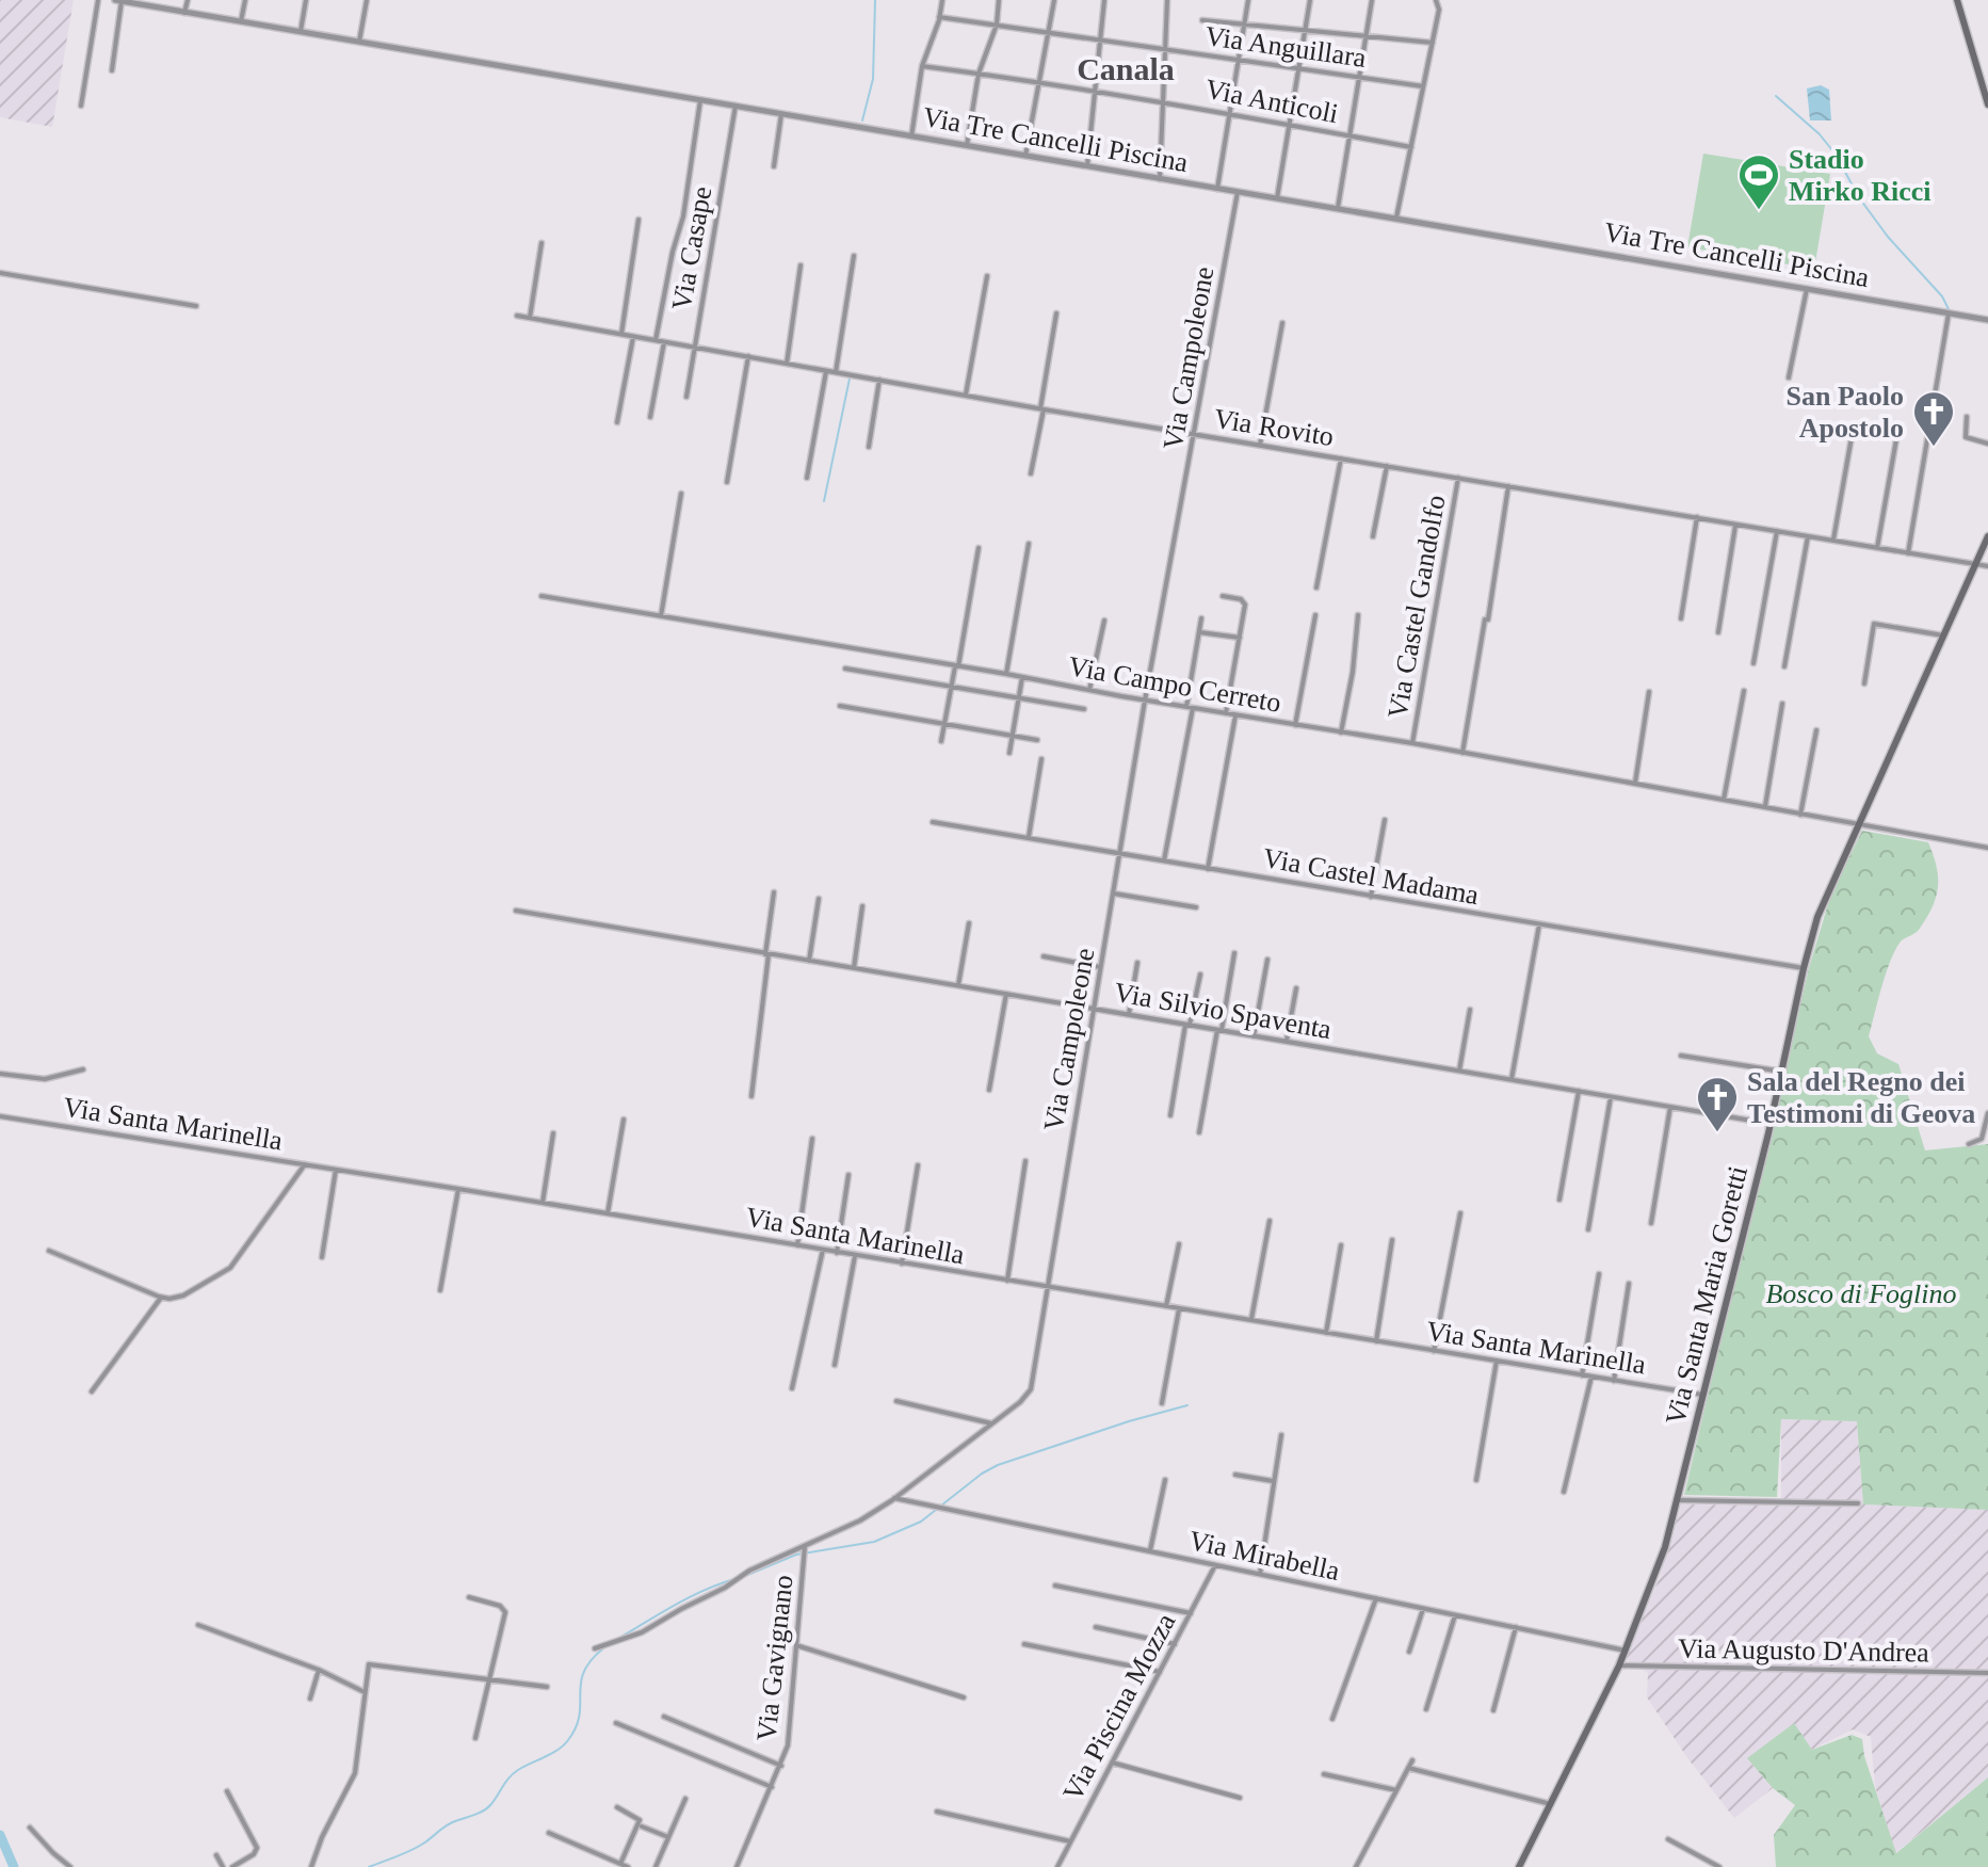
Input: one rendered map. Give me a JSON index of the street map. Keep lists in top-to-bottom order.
{
  "streets": {
    "main road": ["Via Santa Maria Goretti"],
    "street": [
      "Via Anguillara",
      "Via Anticoli",
      "Via Tre Cancelli Piscina",
      "Via Casape",
      "Via Campoleone",
      "Via Rovito",
      "Via Castel Gandolfo",
      "Via Campo Cerreto",
      "Via Castel Madama",
      "Via Silvio Spaventa",
      "Via Santa Marinella",
      "Via Mirabella",
      "Via Augusto D'Andrea",
      "Via Gavignano",
      "Via Piscina Mozza"
    ]
  },
  "crossings": [
    ["Via Tre Cancelli Piscina", "Via Casape"],
    ["Via Tre Cancelli Piscina", "Via Campoleone"],
    ["Via Casape", "Via Rovito"],
    ["Via Campoleone", "Via Rovito"],
    ["Via Campoleone", "Via Campo Cerreto"],
    ["Via Campoleone", "Via Castel Madama"],
    ["Via Campoleone", "Via Silvio Spaventa"],
    ["Via Campoleone", "Via Santa Marinella"],
    ["Via Campoleone", "Via Mirabella"],
    ["Via Campoleone", "Via Gavignano"],
    ["Via Rovito", "Via Castel Gandolfo"],
    ["Via Rovito", "Via Santa Maria Goretti"],
    ["Via Castel Gandolfo", "Via Campo Cerreto"],
    ["Via Campo Cerreto", "Via Santa Maria Goretti"],
    ["Via Castel Madama", "Via Santa Maria Goretti"],
    ["Via Silvio Spaventa", "Via Santa Maria Goretti"],
    ["Via Santa Marinella", "Via Santa Maria Goretti"],
    ["Via Santa Maria Goretti", "Via Mirabella"],
    ["Via Santa Maria Goretti", "Via Augusto D'Andrea"],
    ["Via Mirabella", "Via Piscina Mozza"]
  ],
  "districts": ["Canala"],
  "parks": ["Bosco di Foglino"],
  "places": {
    "sports": ["Stadio Mirko Ricci"],
    "church": ["San Paolo Apostolo", "Sala del Regno dei Testimoni di Geova"]
  }
}
